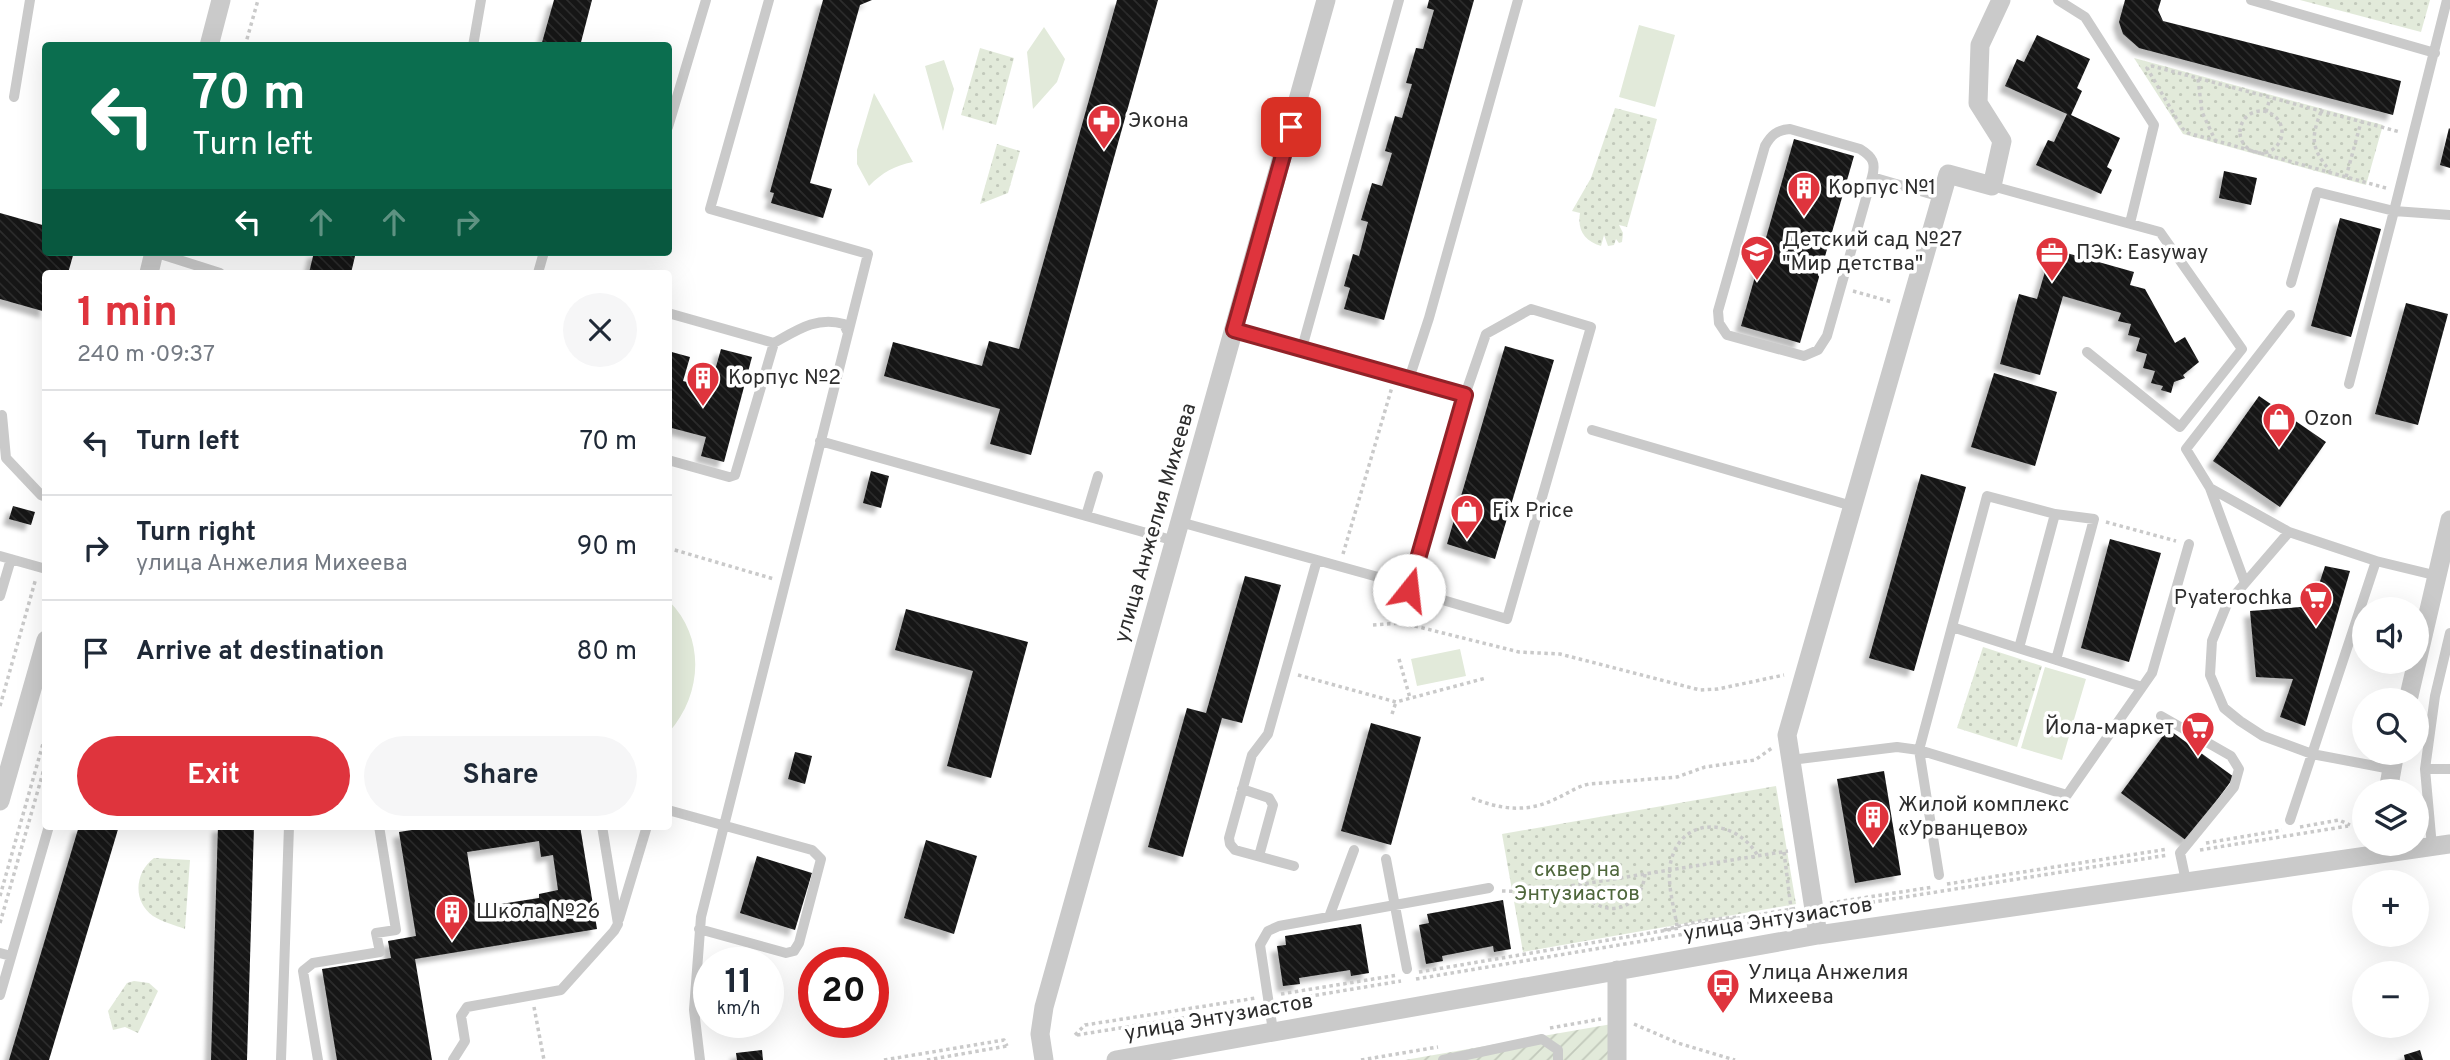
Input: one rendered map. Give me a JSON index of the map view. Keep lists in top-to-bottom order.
{
  "streets": {
    "street": ["улица Анжелия Михеева", "улица Энтузиастов"]
  },
  "parks": ["сквер на Энтузиастов"],
  "places": {
    "pharmacy": ["Экона"],
    "building": [
      "Корпус №1",
      "Корпус №2",
      "Жилой комплекс «Урванцево»",
      "Школа №26"
    ],
    "school or university": ["Детский сад №27 \"Мир детства\""],
    "office": ["ПЭК: Easyway"],
    "shop": ["Ozon", "Fix Price"],
    "supermarket": ["Pyaterochka", "Йола-маркет"],
    "bus stop": ["Улица Анжелия Михеева"]
  },
  "page": {
    "turn": ["70 m", "Turn left"],
    "heading": ["1 min", "240 m · 09:37"],
    "list": [
      {
        "name": "Turn left",
        "value": "70 m"
      },
      {
        "name": "Turn right",
        "note": "улица Анжелия Михеева",
        "value": "90 m"
      },
      {
        "name": "Arrive at destination",
        "value": "80 m"
      }
    ],
    "map_buttons": ["+", "−"],
    "buttons": ["Exit", "Share"],
    "speed": "11 km/h",
    "limit": "20"
  }
}
